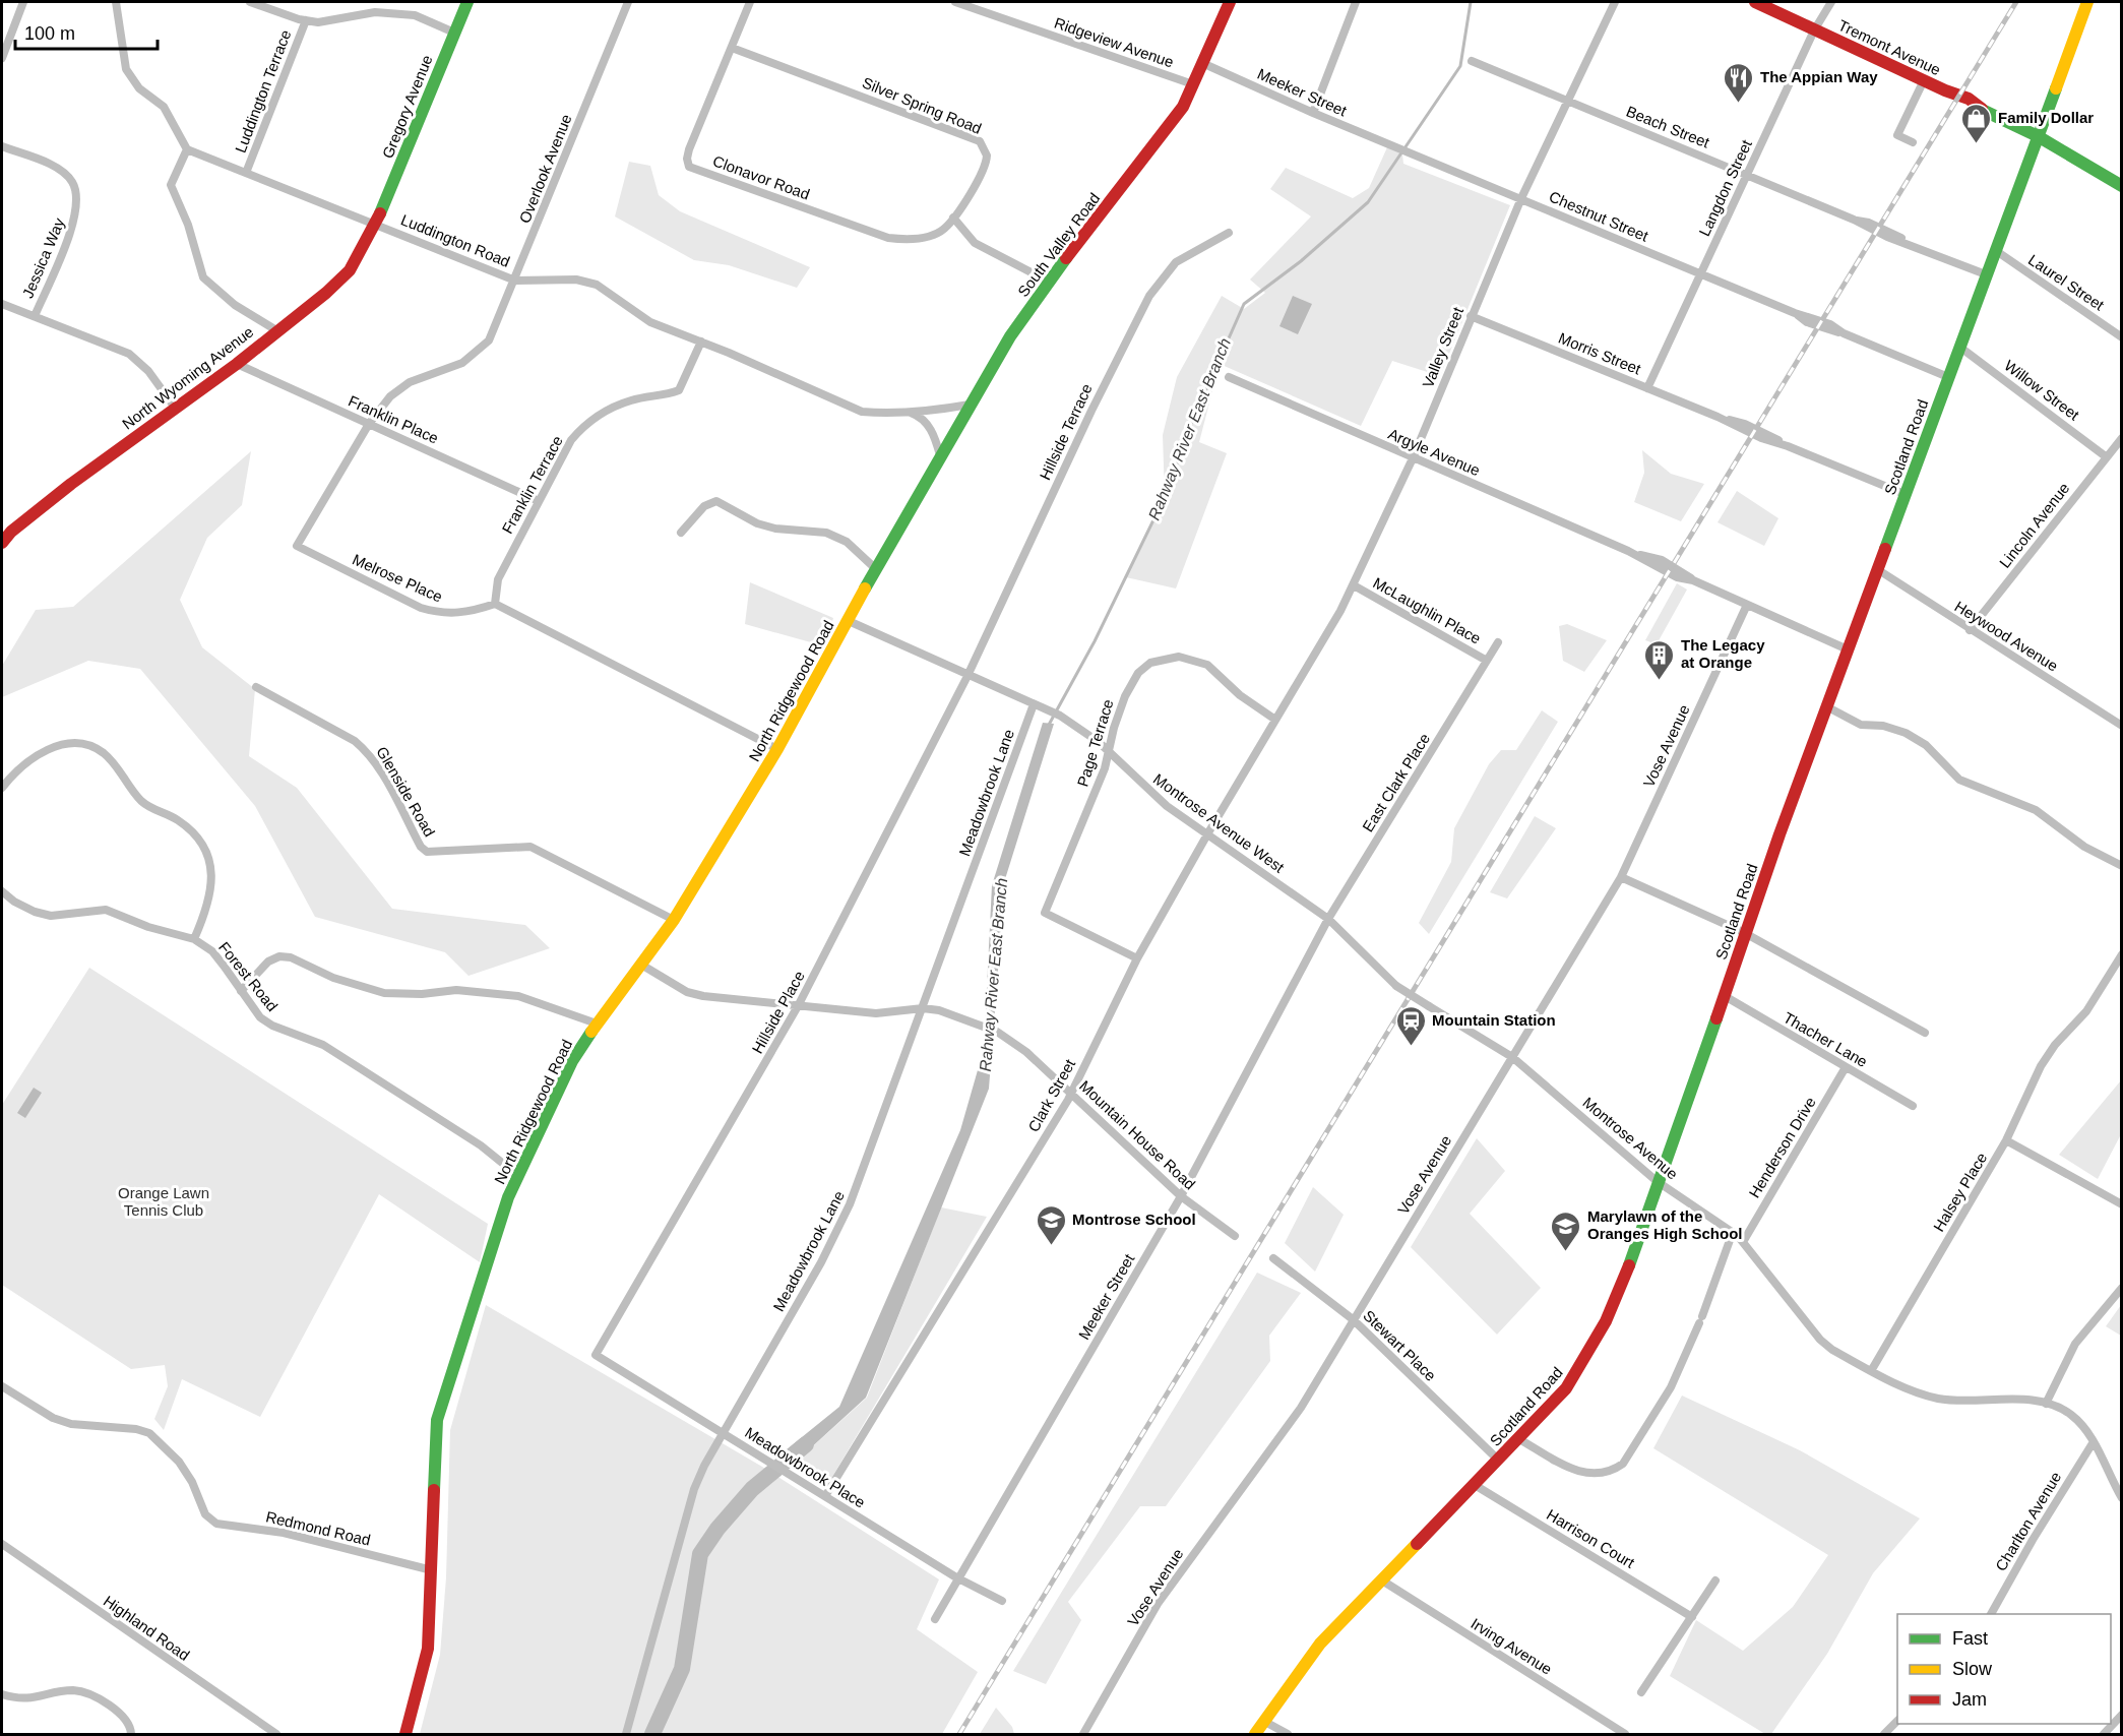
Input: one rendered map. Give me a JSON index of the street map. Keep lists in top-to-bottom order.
{
  "streets": {
    "main road": [
      "Tremont Avenue",
      "Gregory Avenue",
      "South Valley Road",
      "North Wyoming Avenue",
      "Scotland Road",
      "North Ridgewood Road"
    ],
    "street": [
      "Ridgeview Avenue",
      "Luddington Terrace",
      "Meeker Street",
      "Silver Spring Road",
      "Beach Street",
      "Overlook Avenue",
      "Clonavor Road",
      "Langdon Street",
      "Chestnut Street",
      "Luddington Road",
      "Jessica Way",
      "Laurel Street",
      "Valley Street",
      "Morris Street",
      "Willow Street",
      "Franklin Place",
      "Hillside Terrace",
      "Argyle Avenue",
      "Franklin Terrace",
      "Lincoln Avenue",
      "Melrose Place",
      "McLaughlin Place",
      "Heywood Avenue",
      "Page Terrace",
      "Vose Avenue",
      "East Clark Place",
      "Glenside Road",
      "Meadowbrook Lane",
      "Montrose Avenue West",
      "Forest Road",
      "Hillside Place",
      "Thacher Lane",
      "Clark Street",
      "Mountain House Road",
      "Montrose Avenue",
      "Henderson Drive",
      "Halsey Place",
      "Stewart Place",
      "Meadowbrook Place",
      "Charlton Avenue",
      "Redmond Road",
      "Harrison Court",
      "Highland Road",
      "Irving Avenue"
    ]
  },
  "crossings": [
    ["Ridgeview Avenue", "South Valley Road"],
    ["Tremont Avenue", "Langdon Street"],
    ["Tremont Avenue", "Scotland Road"],
    ["Luddington Terrace", "Luddington Road"],
    ["Meeker Street", "Chestnut Street"],
    ["Meeker Street", "South Valley Road"],
    ["Meeker Street", "East Clark Place"],
    ["Meeker Street", "Montrose Avenue West"],
    ["Meeker Street", "Mountain House Road"],
    ["Meeker Street", "Meadowbrook Place"],
    ["Silver Spring Road", "Clonavor Road"],
    ["Gregory Avenue", "Luddington Road"],
    ["Gregory Avenue", "North Wyoming Avenue"],
    ["Beach Street", "Langdon Street"],
    ["Beach Street", "Valley Street"],
    ["Beach Street", "Scotland Road"],
    ["Overlook Avenue", "Luddington Road"],
    ["Overlook Avenue", "Melrose Place"],
    ["Langdon Street", "Chestnut Street"],
    ["Langdon Street", "Morris Street"],
    ["Chestnut Street", "Valley Street"],
    ["Chestnut Street", "Scotland Road"],
    ["Luddington Road", "South Valley Road"],
    ["Luddington Road", "North Wyoming Avenue"],
    ["Luddington Road", "Franklin Terrace"],
    ["South Valley Road", "North Ridgewood Road"],
    ["Laurel Street", "Scotland Road"],
    ["Valley Street", "Morris Street"],
    ["Valley Street", "Argyle Avenue"],
    ["Valley Street", "McLaughlin Place"],
    ["Valley Street", "Clark Street"],
    ["Morris Street", "Scotland Road"],
    ["North Wyoming Avenue", "Franklin Place"],
    ["Willow Street", "Scotland Road"],
    ["Willow Street", "Lincoln Avenue"],
    ["Franklin Place", "Franklin Terrace"],
    ["Franklin Place", "Melrose Place"],
    ["Hillside Terrace", "Montrose Avenue West"],
    ["Hillside Terrace", "Hillside Place"],
    ["Scotland Road", "Argyle Avenue"],
    ["Scotland Road", "Heywood Avenue"],
    ["Scotland Road", "Thacher Lane"],
    ["Scotland Road", "Montrose Avenue"],
    ["Scotland Road", "Stewart Place"],
    ["Scotland Road", "Harrison Court"],
    ["Scotland Road", "Irving Avenue"],
    ["Argyle Avenue", "Vose Avenue"],
    ["Franklin Terrace", "Melrose Place"],
    ["Lincoln Avenue", "Heywood Avenue"],
    ["McLaughlin Place", "East Clark Place"],
    ["North Ridgewood Road", "Glenside Road"],
    ["North Ridgewood Road", "Montrose Avenue West"],
    ["North Ridgewood Road", "Forest Road"],
    ["North Ridgewood Road", "Mountain House Road"],
    ["North Ridgewood Road", "Redmond Road"],
    ["Page Terrace", "Montrose Avenue West"],
    ["Page Terrace", "Clark Street"],
    ["Vose Avenue", "Montrose Avenue"],
    ["Vose Avenue", "Stewart Place"],
    ["East Clark Place", "Montrose Avenue West"],
    ["Meadowbrook Lane", "Montrose Avenue West"],
    ["Meadowbrook Lane", "Mountain House Road"],
    ["Meadowbrook Lane", "Meadowbrook Place"],
    ["Montrose Avenue West", "Hillside Place"],
    ["Montrose Avenue West", "Clark Street"],
    ["Montrose Avenue West", "Montrose Avenue"],
    ["Hillside Place", "Mountain House Road"],
    ["Hillside Place", "Meadowbrook Place"],
    ["Thacher Lane", "Henderson Drive"],
    ["Clark Street", "Mountain House Road"],
    ["Clark Street", "Meadowbrook Place"],
    ["Montrose Avenue", "Henderson Drive"],
    ["Montrose Avenue", "Halsey Place"],
    ["Montrose Avenue", "Charlton Avenue"]
  ],
  "water": ["Rahway River East Branch"],
  "parks": ["Orange Lawn Tennis Club"],
  "places": {
    "restaurant": ["The Appian Way"],
    "shop": ["Family Dollar"],
    "building": ["The Legacy at Orange"],
    "station": ["Mountain Station"],
    "school or university": ["Montrose School", "Marylawn of the Oranges High School"]
  },
  "legend": ["Fast", "Slow", "Jam"],
  "scale_bar": "100 m"
}
